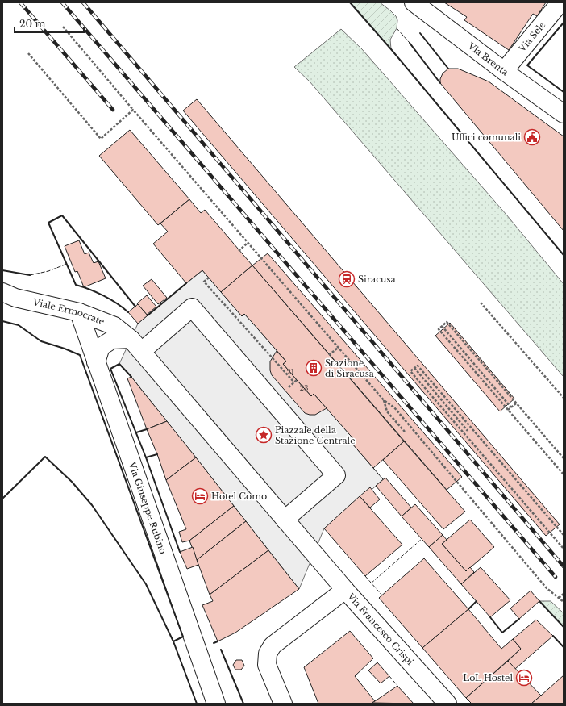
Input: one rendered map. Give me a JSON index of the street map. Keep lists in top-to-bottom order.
{
  "streets": {
    "street": [
      "Via Sele",
      "Via Brenta",
      "Viale Ermocrate",
      "Via Giuseppe Rubino",
      "Via Francesco Crispi"
    ]
  },
  "crossings": [
    ["Via Sele", "Via Brenta"],
    ["Viale Ermocrate", "Via Giuseppe Rubino"],
    ["Viale Ermocrate", "Via Francesco Crispi"]
  ],
  "places": {
    "public building": ["Uffici comunali"],
    "station": ["Siracusa"],
    "building": ["Stazione di Siracusa"],
    "place": ["Piazzale della Stazione Centrale"],
    "hotel": ["Hotel Como", "LoL Hostel"]
  },
  "house_numbers": ["21", "23"],
  "scale_bar": "20 m"
}
